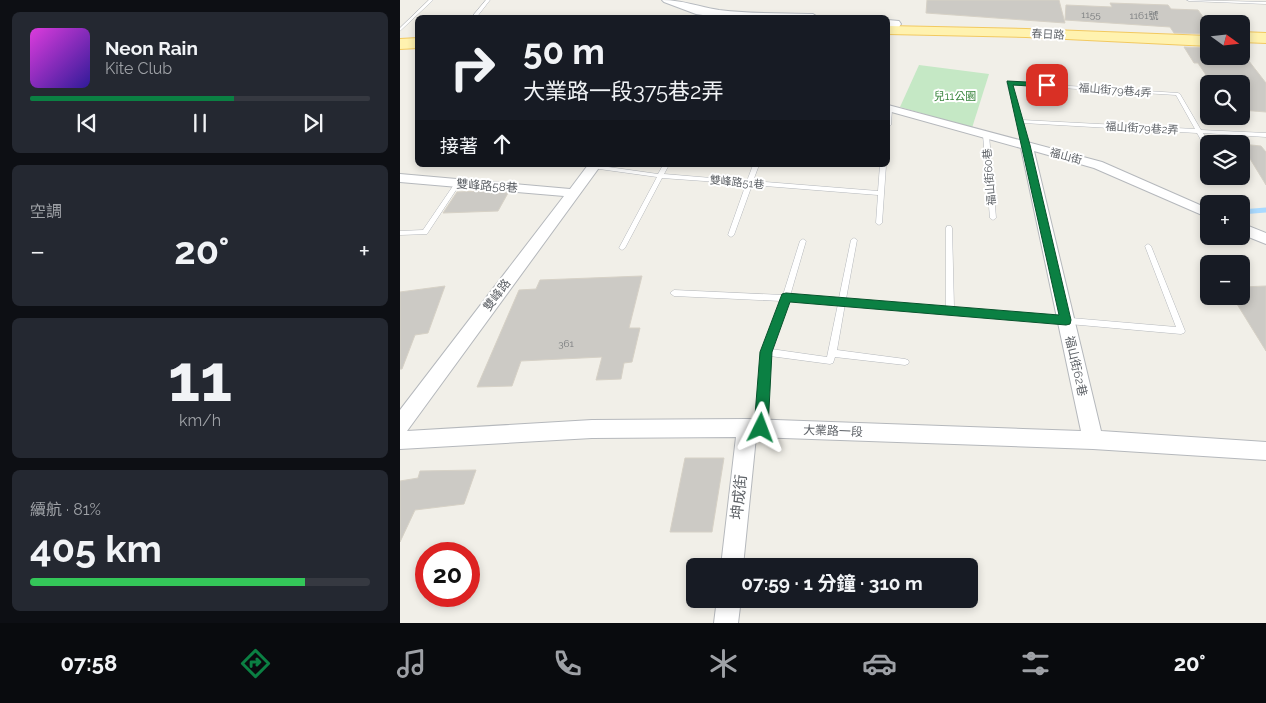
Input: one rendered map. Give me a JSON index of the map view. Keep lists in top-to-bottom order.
{
  "streets": {
    "main road": ["春日路"],
    "street": [
      "福山街",
      "雙峰路58巷",
      "雙峰路",
      "福山街62巷",
      "大業路一段",
      "坤成街"
    ],
    "lane": [
      "福山街79巷4弄",
      "福山街79巷2弄",
      "福山街60巷",
      "雙峰路51巷"
    ]
  },
  "crossings": [
    ["福山街79巷4弄", "福山街79巷2弄"],
    ["福山街", "福山街60巷"],
    ["福山街", "福山街62巷"],
    ["雙峰路58巷", "雙峰路"],
    ["福山街62巷", "大業路一段"],
    ["大業路一段", "坤成街"]
  ],
  "parks": ["兒11公園"],
  "house_numbers": ["1155", "1161號", "361"],
  "north": "right",
  "page": {
    "map_buttons": ["+", "−"],
    "turn": ["50 m", "大業路一段375巷2弄"],
    "song": ["Neon Rain", "Kite Club"],
    "then": "接著",
    "tile": [
      "空調",
      ["11", "km/h"],
      ["續航 · 81%", "405 km"]
    ],
    "heat": ["−", "20°", "+"],
    "limit": "20",
    "trip": "07:59 · 1 分鐘 · 310 m",
    "tabs": ["07:58", "20°"]
  }
}
